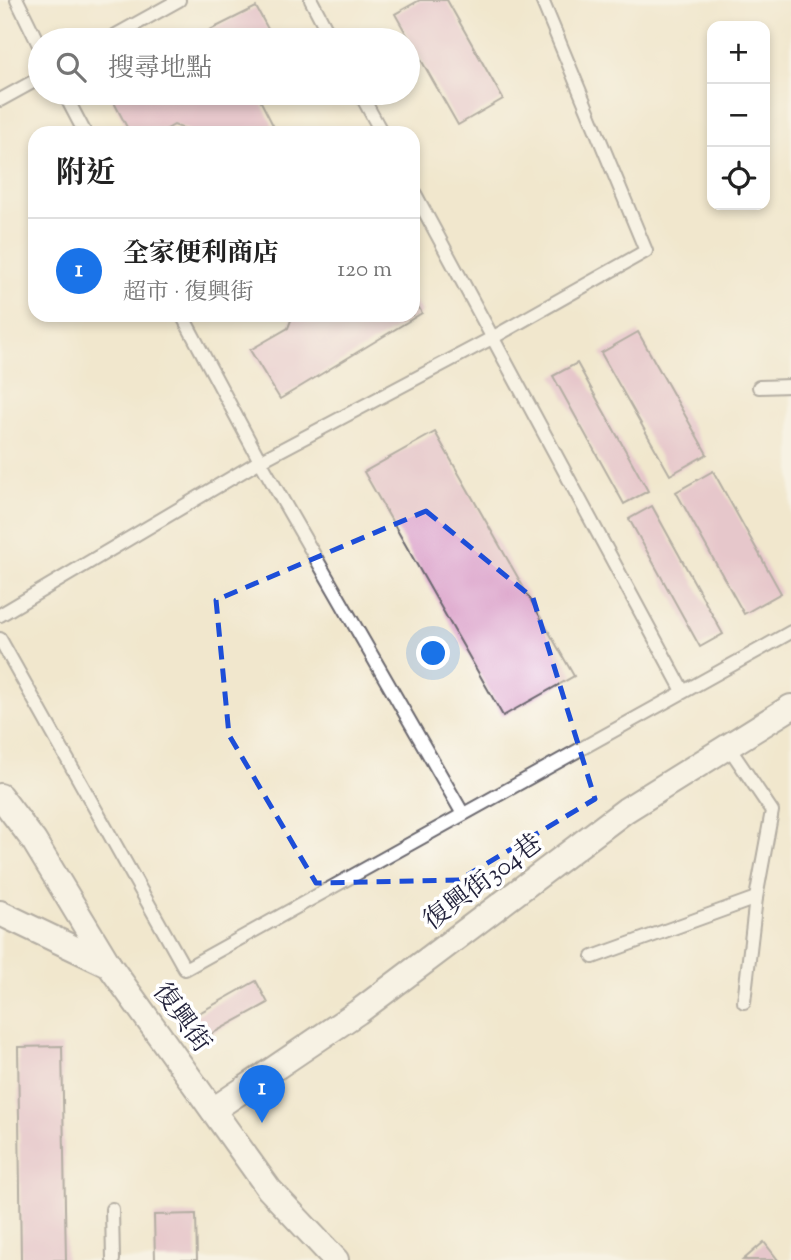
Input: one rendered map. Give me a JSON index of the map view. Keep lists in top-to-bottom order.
{
  "streets": {
    "street": ["復興街304巷", "復興街"]
  },
  "crossings": [
    ["復興街304巷", "復興街"]
  ],
  "page": {
    "map_buttons": ["+", "−"],
    "search": "搜尋地點",
    "heading": "附近",
    "list": [
      {
        "mark": "1",
        "name": "全家便利商店",
        "note": "超市 · 復興街",
        "value": "120 m"
      }
    ],
    "pins": "1"
  }
}
